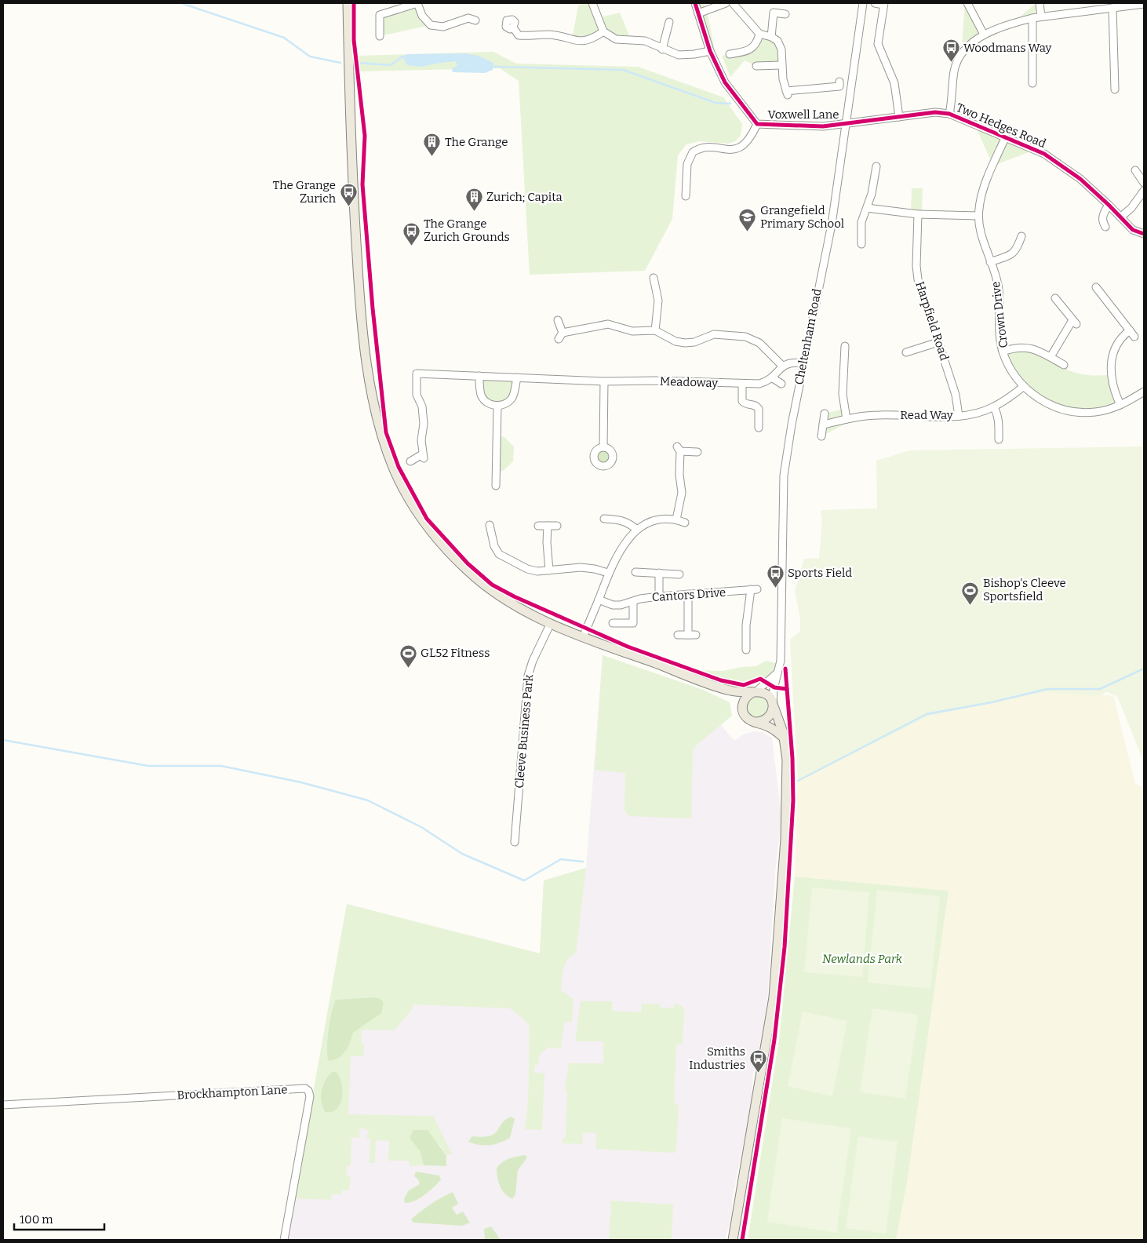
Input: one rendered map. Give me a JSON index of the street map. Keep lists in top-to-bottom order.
{
  "streets": {
    "street": [
      "Voxwell Lane",
      "Two Hedges Road",
      "Crown Drive",
      "Harpfield Road",
      "Cheltenham Road",
      "Meadoway",
      "Read Way",
      "Cantors Drive",
      "Cleeve Business Park",
      "Brockhampton Lane"
    ]
  },
  "crossings": [
    ["Voxwell Lane", "Two Hedges Road"],
    ["Voxwell Lane", "Cheltenham Road"],
    ["Two Hedges Road", "Crown Drive"],
    ["Two Hedges Road", "Cheltenham Road"],
    ["Crown Drive", "Read Way"],
    ["Harpfield Road", "Read Way"]
  ],
  "parks": ["Newlands Park"],
  "places": {
    "bus stop": [
      "Woodmans Way",
      "The Grange Zurich",
      "The Grange Zurich Grounds",
      "Sports Field",
      "Smiths Industries"
    ],
    "building": ["The Grange", "Zurich; Capita"],
    "school or university": ["Grangefield Primary School"],
    "sports": ["Bishop's Cleeve Sportsfield", "GL52 Fitness"]
  },
  "scale_bar": "100 m"
}
